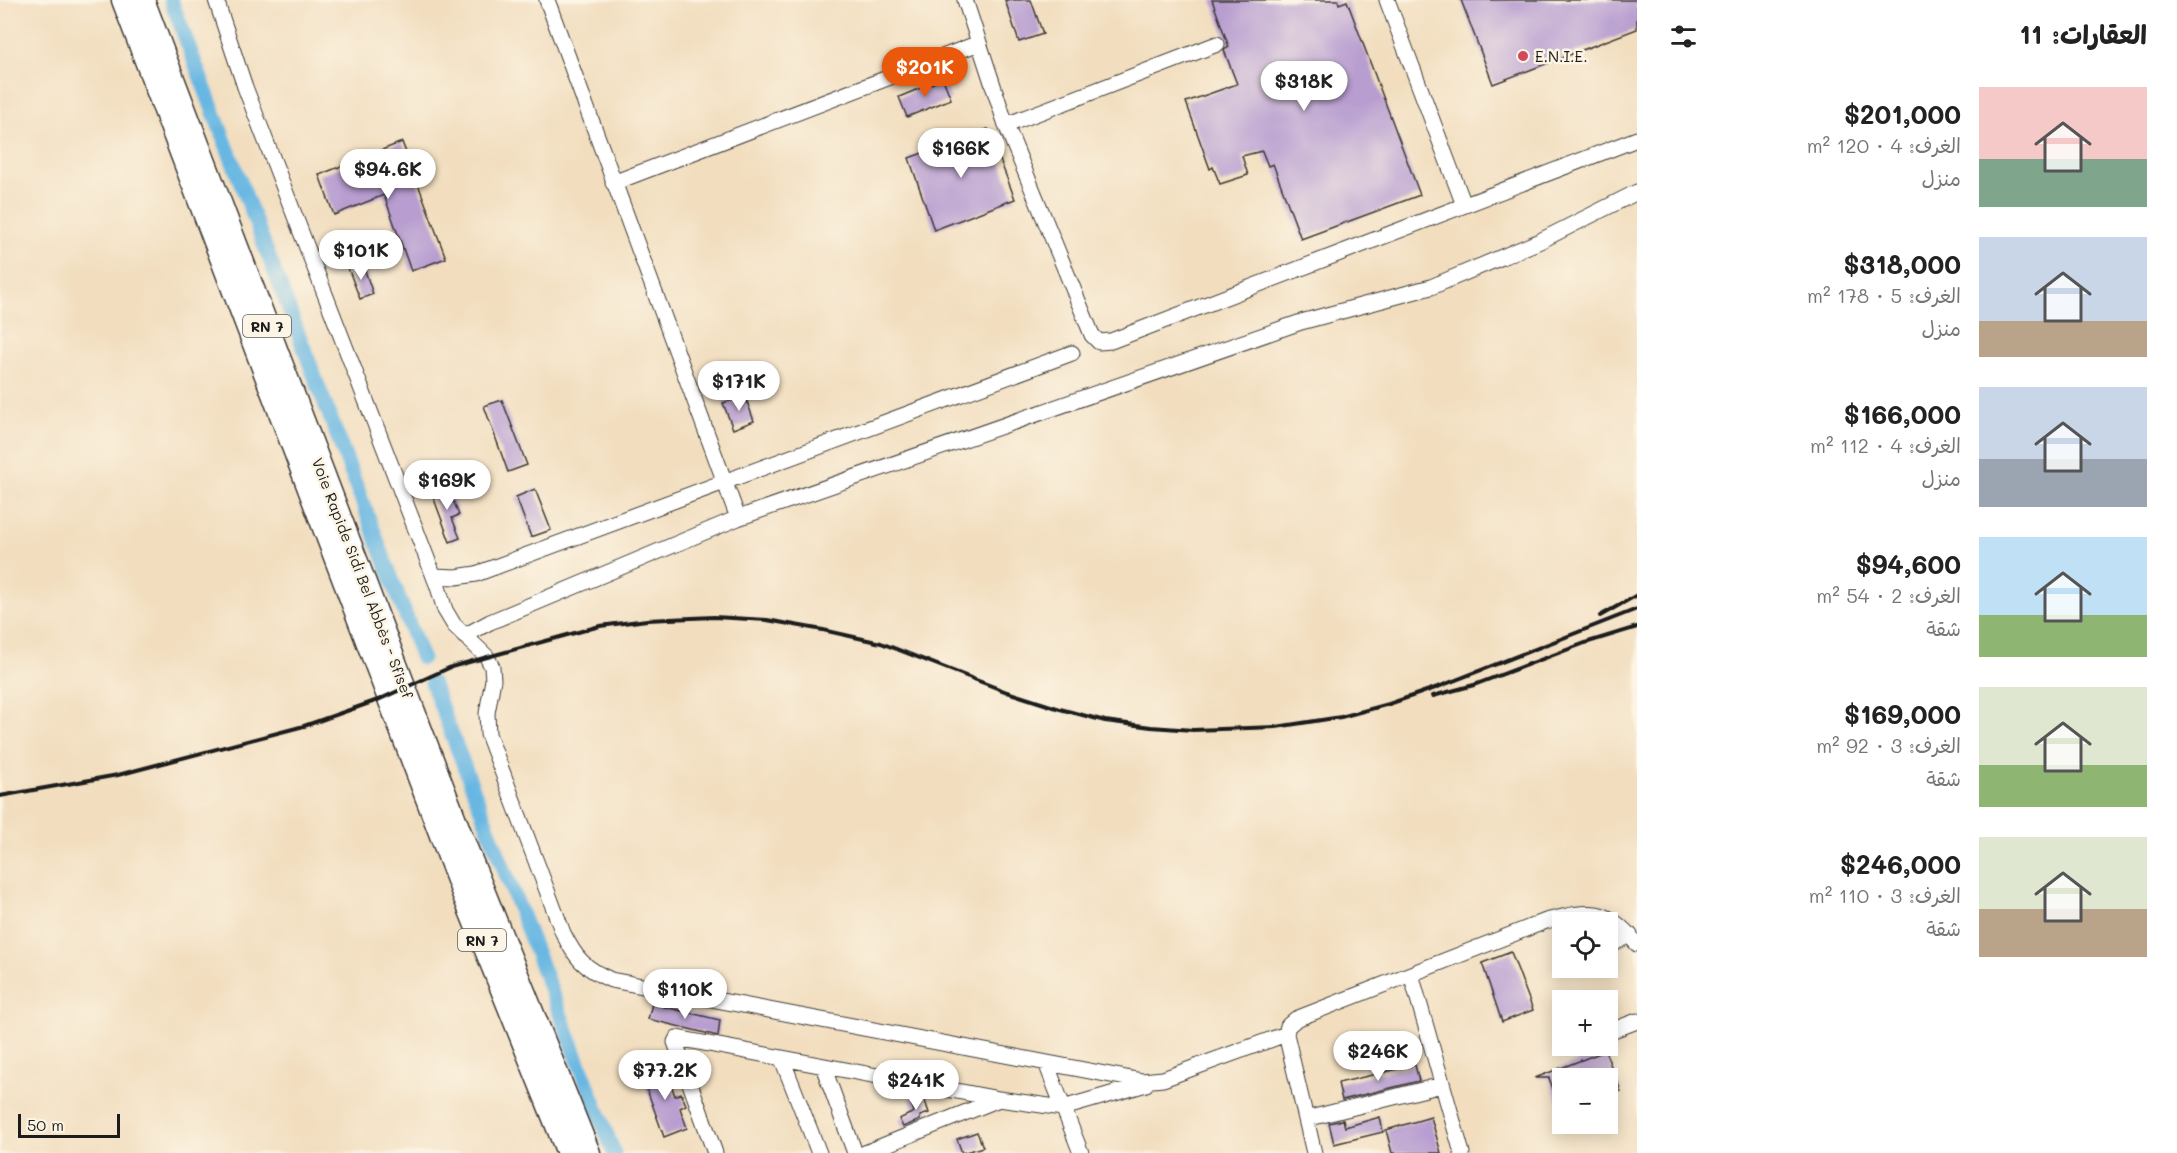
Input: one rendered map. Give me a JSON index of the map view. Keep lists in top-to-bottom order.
{
  "streets": {
    "highway": ["RN 7", "Voie Rapide Sidi Bel Abbès - Sfisef"]
  },
  "places": ["E.N.I.E."],
  "scale_bar": "50 m",
  "page": {
    "heading": "العقارات: 11",
    "price": [
      "$201K",
      "$318K",
      "$166K",
      "$94.6K",
      "$101K",
      "$171K",
      "$169K",
      "$110K",
      "$246K",
      "$77.2K",
      "$241K"
    ],
    "list": [
      {
        "name": "$201,000",
        "note": "الغرف: 4 · 120 m² · منزل"
      },
      {
        "name": "$318,000",
        "note": "الغرف: 5 · 178 m² · منزل"
      },
      {
        "name": "$166,000",
        "note": "الغرف: 4 · 112 m² · منزل"
      },
      {
        "name": "$94,600",
        "note": "الغرف: 2 · 54 m² · شقة"
      },
      {
        "name": "$169,000",
        "note": "الغرف: 3 · 92 m² · شقة"
      },
      {
        "name": "$246,000",
        "note": "الغرف: 3 · 110 m² · شقة"
      }
    ],
    "map_buttons": ["+", "−"],
    "scale": "50 m"
  }
}
